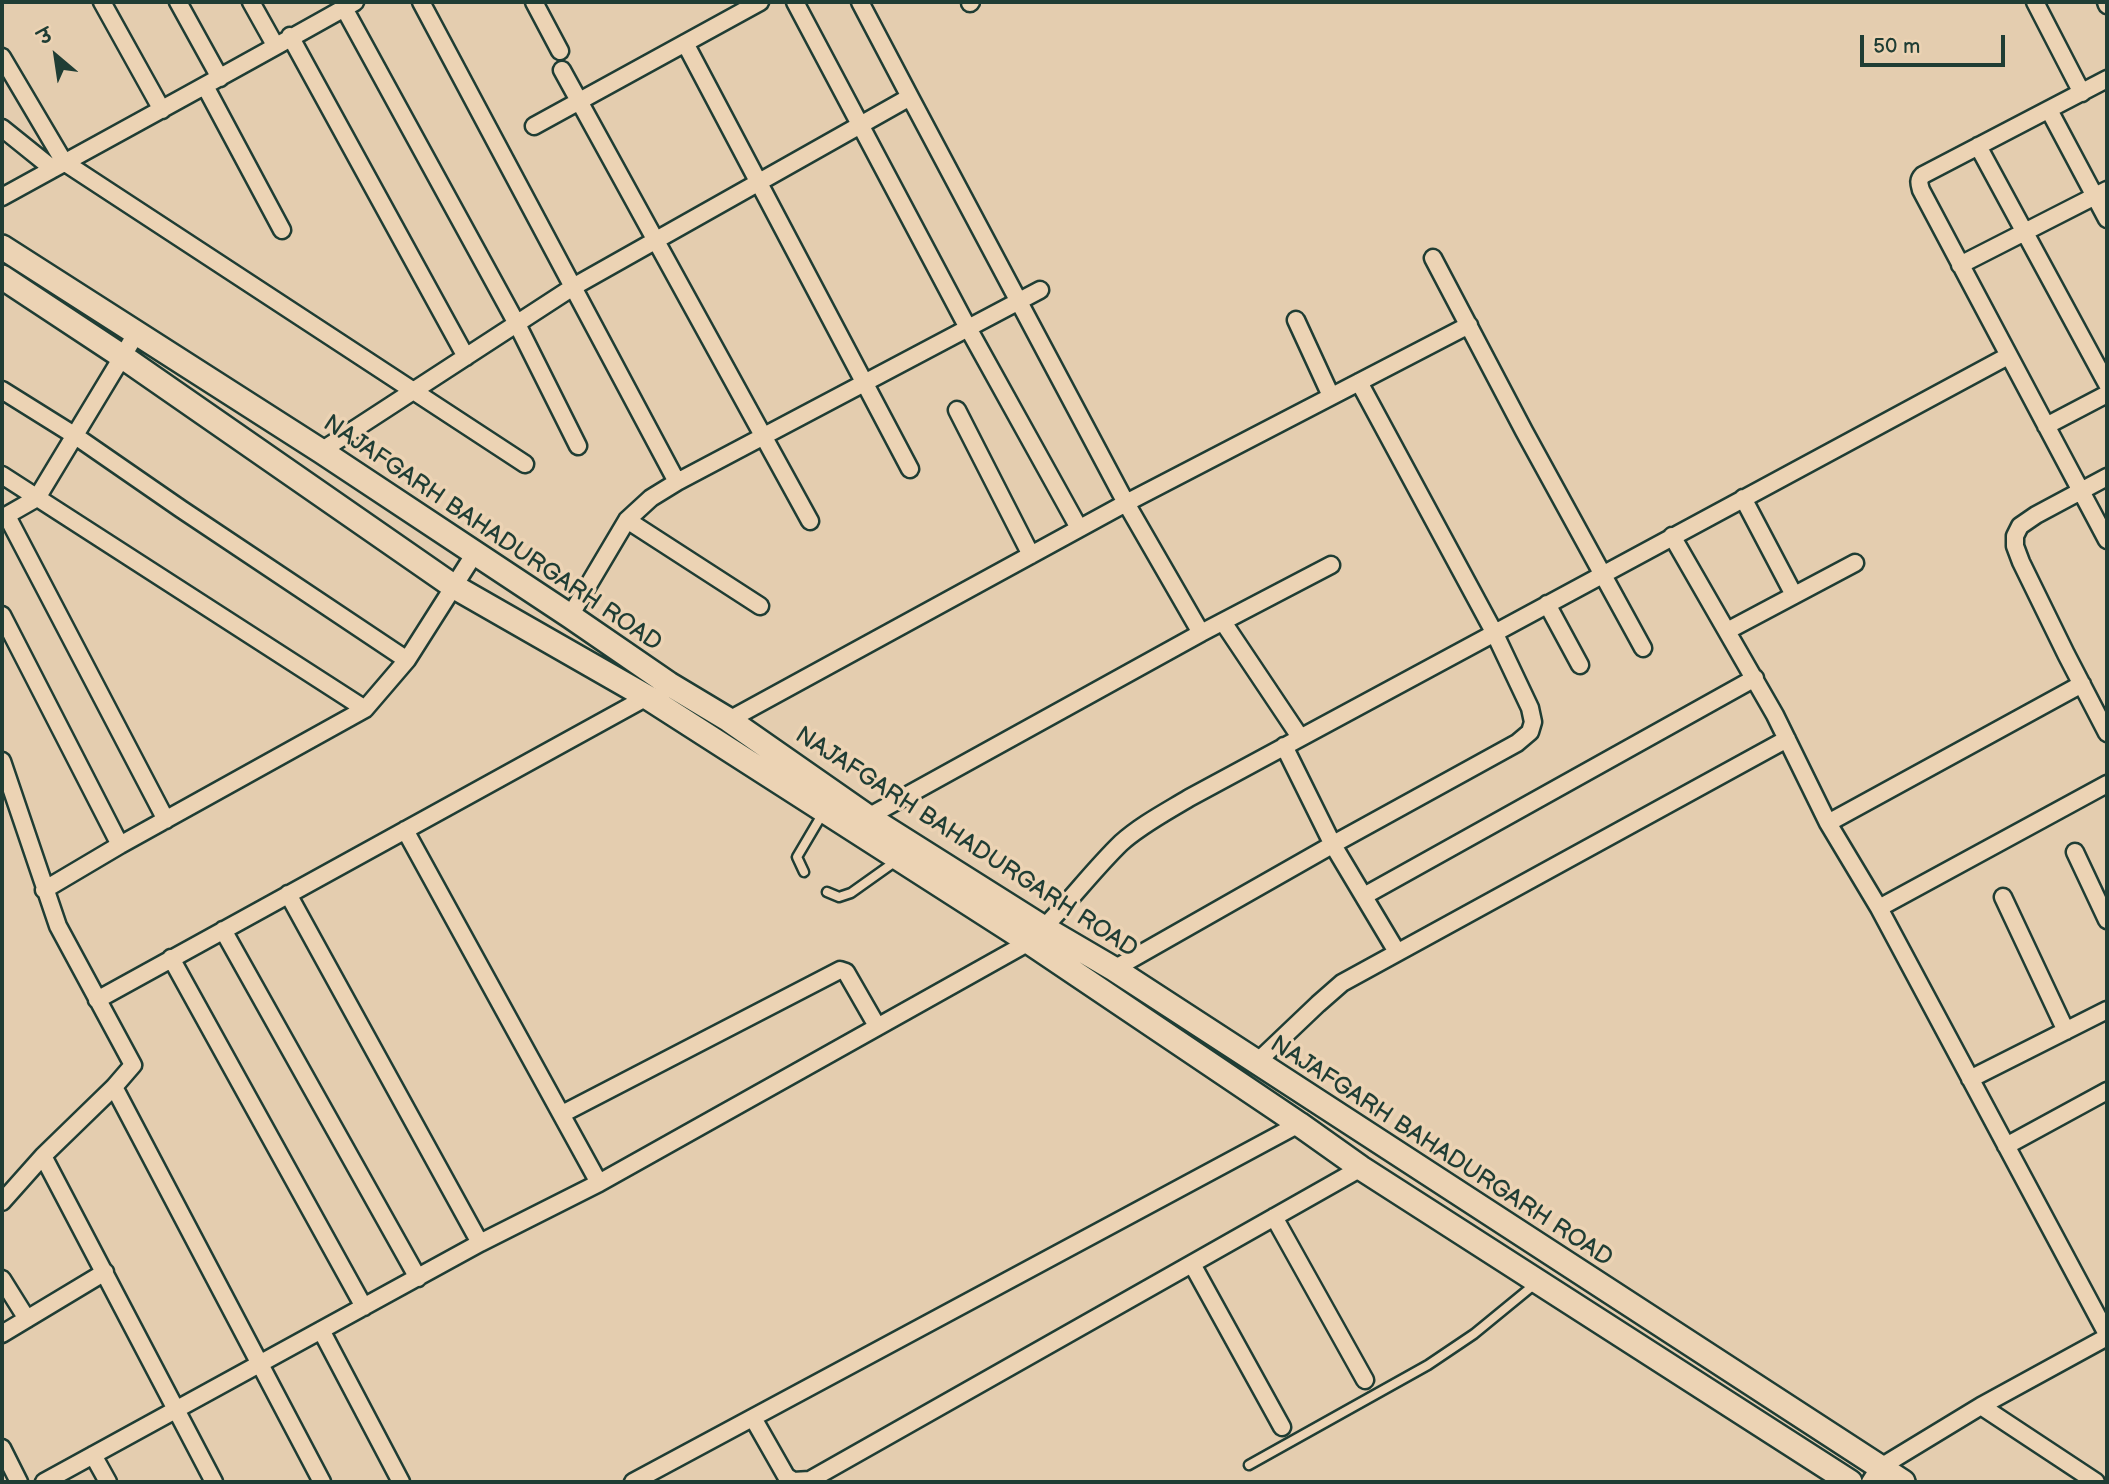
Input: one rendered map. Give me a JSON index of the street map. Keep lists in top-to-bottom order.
{
  "streets": {
    "main road": ["NAJAFGARH BAHADURGARH ROAD"]
  },
  "scale_bar": "50 m",
  "north": "top left"
}
